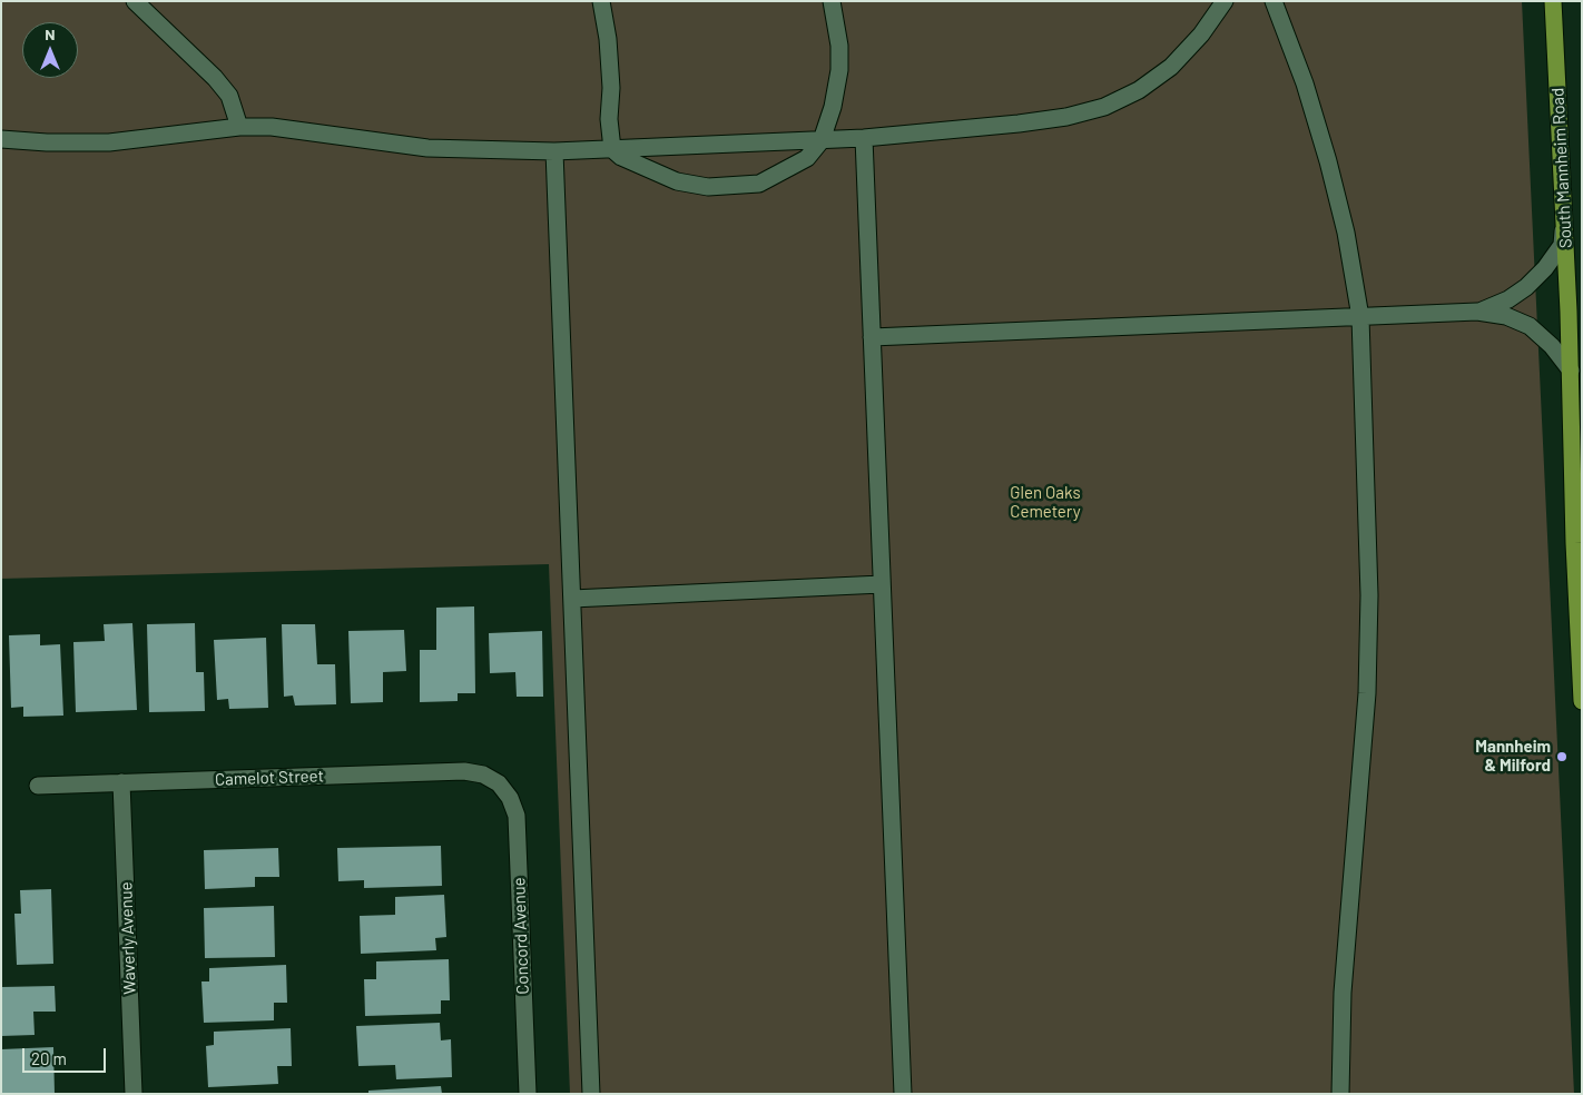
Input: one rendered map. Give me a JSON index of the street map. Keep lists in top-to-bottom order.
{
  "streets": {
    "main road": ["South Mannheim Road"],
    "street": ["Camelot Street", "Concord Avenue", "Waverly Avenue"]
  },
  "crossings": [
    ["Camelot Street", "Concord Avenue"],
    ["Camelot Street", "Waverly Avenue"]
  ],
  "parks": ["Glen Oaks Cemetery"],
  "places": ["Mannheim & Milford"],
  "scale_bar": "20 m",
  "north": "top"
}
